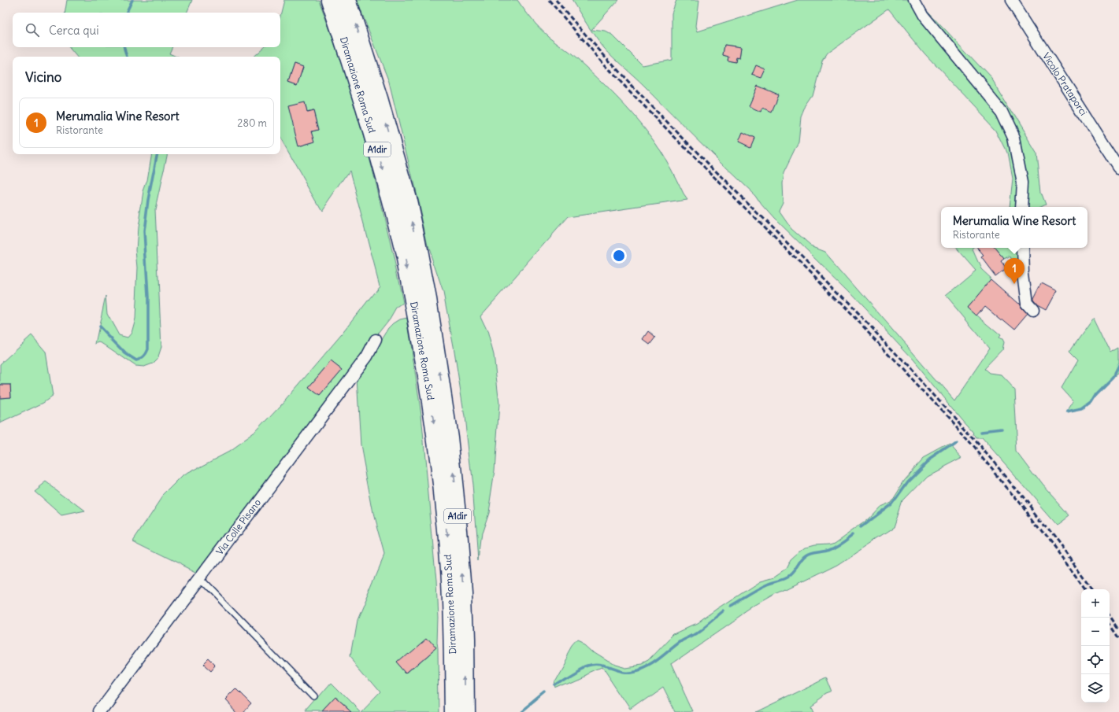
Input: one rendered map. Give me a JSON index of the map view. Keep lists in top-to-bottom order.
{
  "streets": {
    "highway": ["Diramazione Roma Sud", "A1dir"],
    "street": ["Vicolo Prataporci", "Via Colle Pisano"]
  },
  "page": {
    "search": "Cerca qui",
    "heading": "Vicino",
    "list": [
      {
        "mark": "1",
        "name": "Merumalia Wine Resort",
        "note": "Ristorante",
        "value": "280 m"
      }
    ],
    "popup": ["Merumalia Wine Resort", "Ristorante"],
    "pins": "1",
    "map_buttons": ["+", "−"]
  }
}
